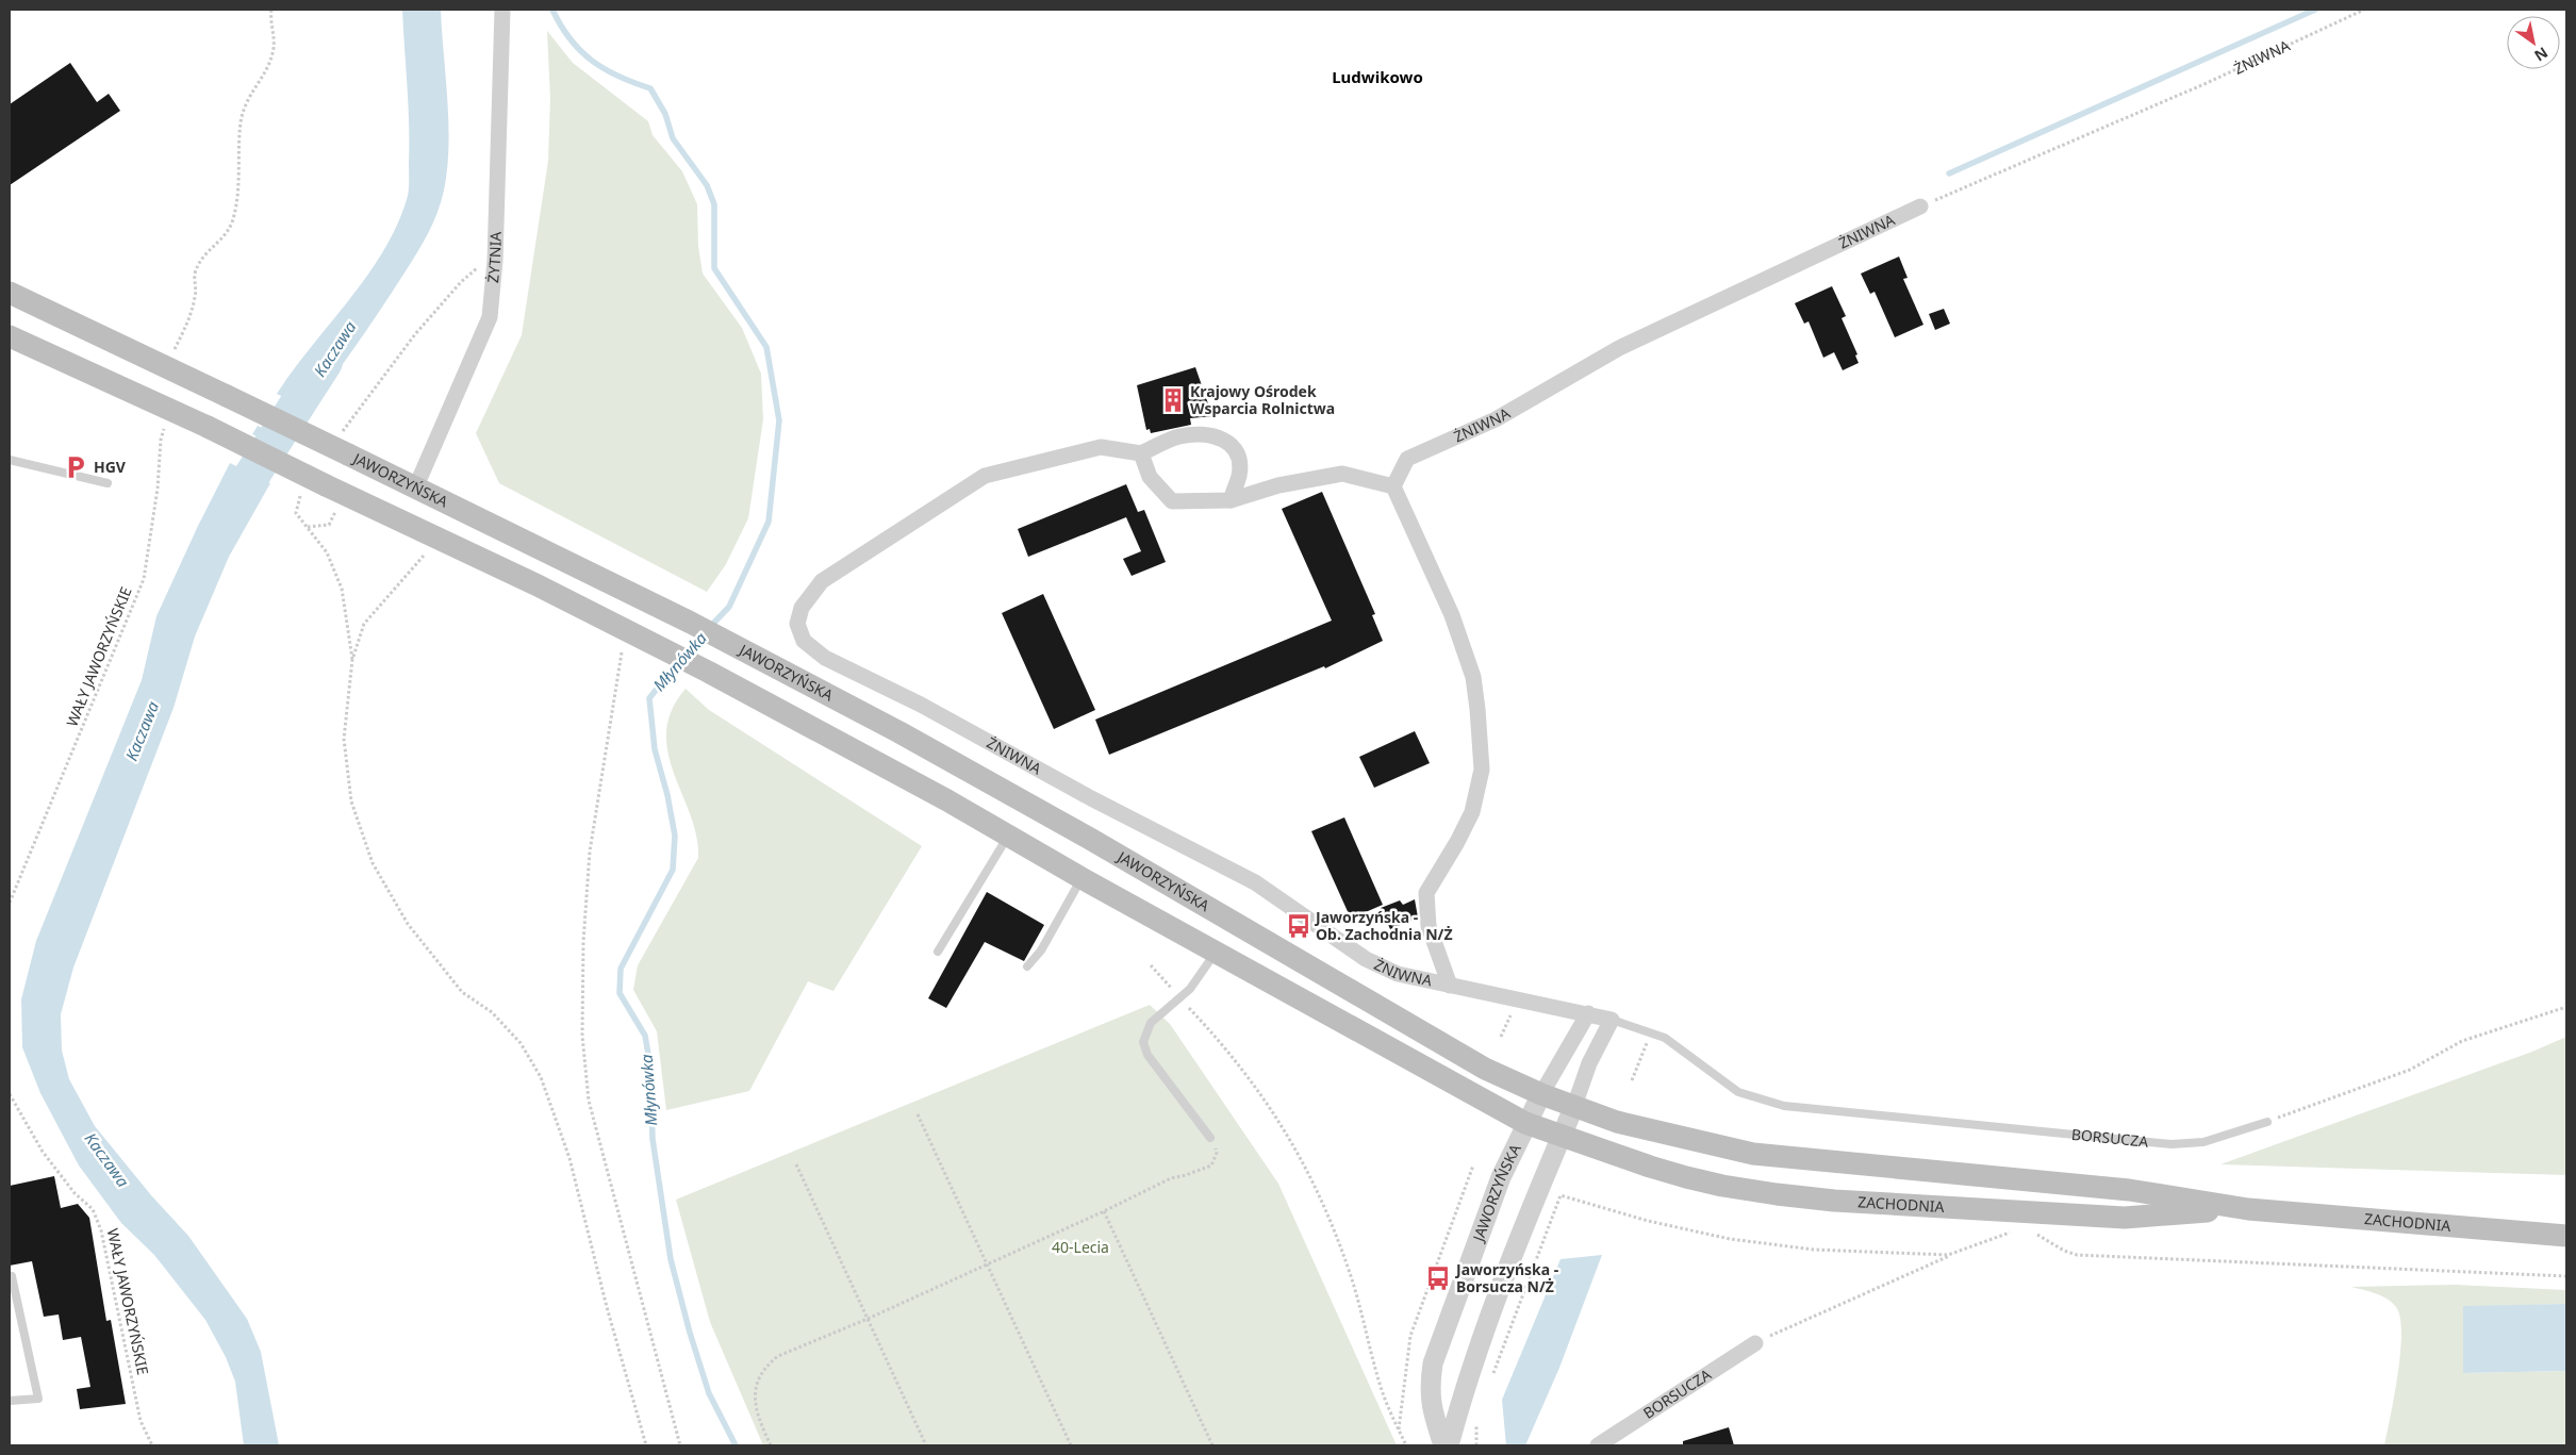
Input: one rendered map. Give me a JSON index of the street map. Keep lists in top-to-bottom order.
{
  "streets": {
    "main road": ["JAWORZYŃSKA", "ZACHODNIA"],
    "street": ["ŻNIWNA", "ŻYTNIA", "BORSUCZA"],
    "path": ["WAŁY JAWORZYŃSKIE"]
  },
  "crossings": [
    ["ŻNIWNA", "BORSUCZA"],
    ["ŻYTNIA", "JAWORZYŃSKA"],
    ["JAWORZYŃSKA", "ZACHODNIA"]
  ],
  "districts": ["Ludwikowo"],
  "water": ["Kaczawa", "Młynówka"],
  "parks": ["40-Lecia"],
  "places": {
    "building": ["Krajowy Ośrodek Wsparcia Rolnictwa"],
    "parking": ["HGV"],
    "bus stop": ["Jaworzyńska - Ob. Zachodnia N/Ż", "Jaworzyńska - Borsucza N/Ż"]
  },
  "north": "bottom right"
}
